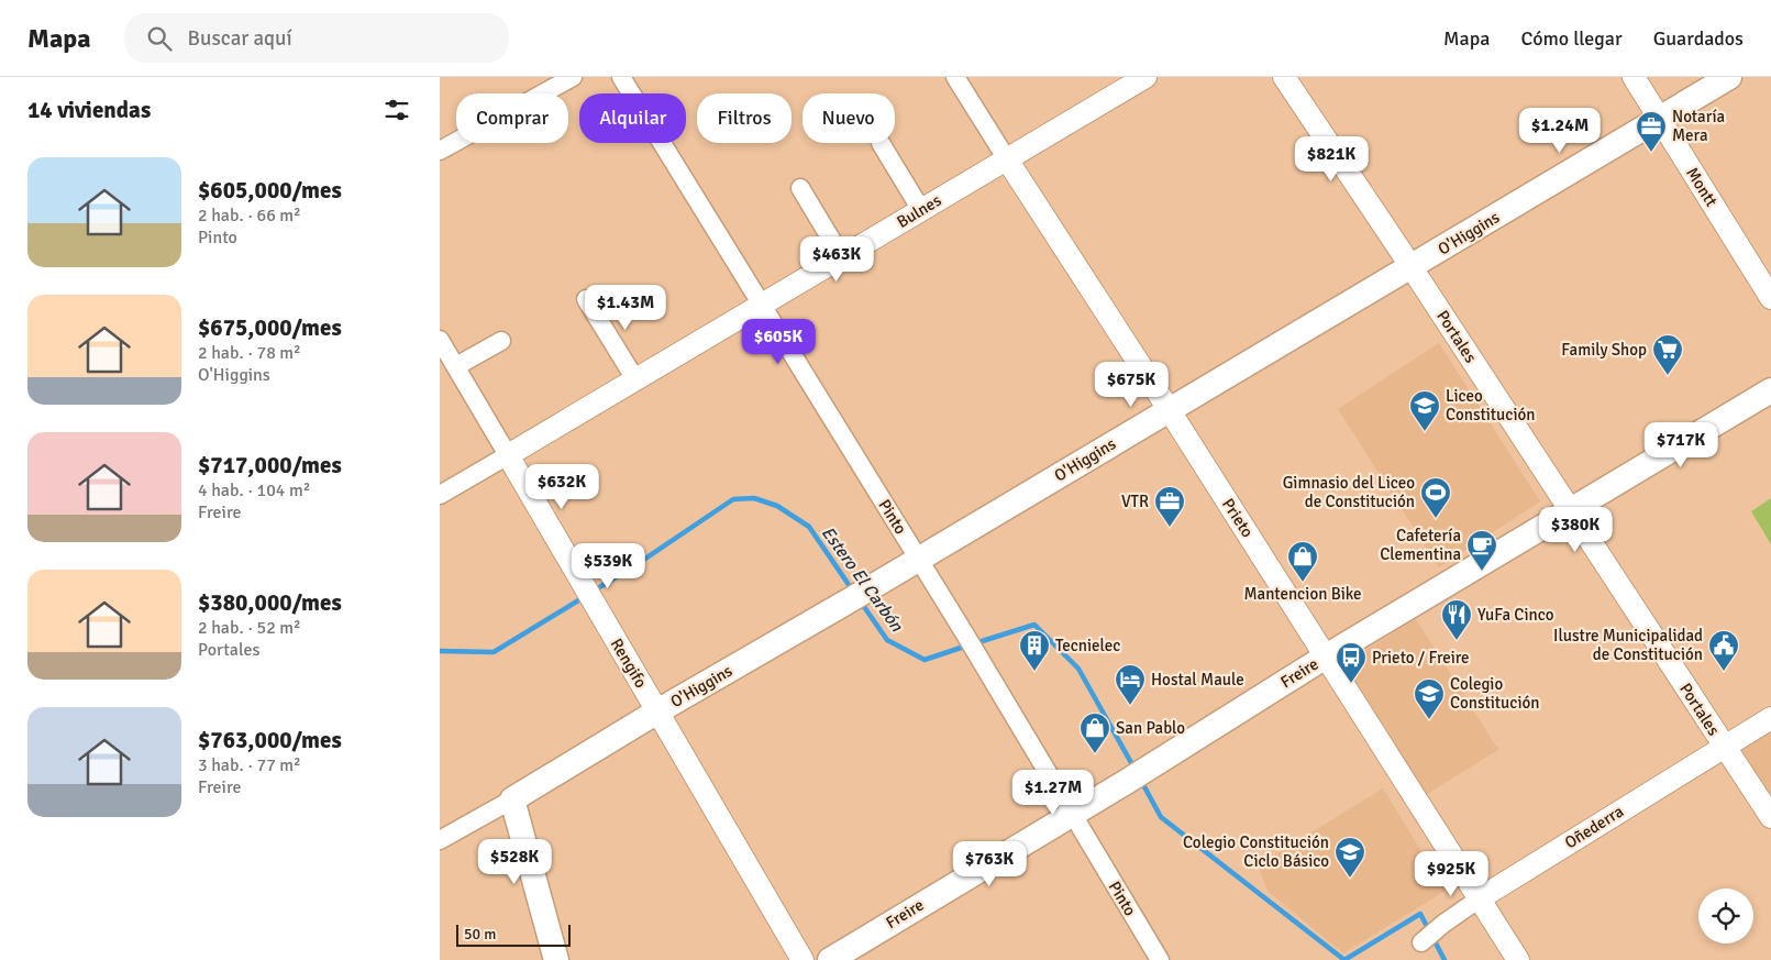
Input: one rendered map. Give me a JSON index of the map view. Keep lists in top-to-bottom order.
{
  "streets": {
    "main road": ["O'Higgins", "Freire"],
    "street": [
      "Montt",
      "Bulnes",
      "Portales",
      "Pinto",
      "Prieto",
      "Rengifo",
      "Oñederra"
    ]
  },
  "crossings": [
    ["Montt", "O'Higgins"],
    ["Bulnes", "Pinto"],
    ["Bulnes", "Prieto"],
    ["Bulnes", "Rengifo"],
    ["O'Higgins", "Portales"],
    ["O'Higgins", "Pinto"],
    ["O'Higgins", "Prieto"],
    ["O'Higgins", "Rengifo"],
    ["Portales", "Freire"],
    ["Portales", "Oñederra"],
    ["Pinto", "Freire"],
    ["Prieto", "Freire"],
    ["Prieto", "Oñederra"]
  ],
  "water": ["Estero El Carbón"],
  "places": {
    "office": ["Notaría Mera", "VTR"],
    "supermarket": ["Family Shop"],
    "school or university": ["Liceo Constitución", "Colegio Constitución", "Colegio Constitución Ciclo Básico"],
    "sports": ["Gimnasio del Liceo de Constitución"],
    "cafe": ["Cafetería Clementina"],
    "shop": ["Mantencion Bike", "San Pablo"],
    "restaurant": ["YuFa Cinco"],
    "building": ["Tecnielec"],
    "public building": ["Ilustre Municipalidad de Constitución"],
    "bus stop": ["Prieto / Freire"],
    "hotel": ["Hostal Maule"]
  },
  "scale_bar": "50 m",
  "page": {
    "header": "Mapa",
    "search": "Buscar aquí",
    "nav": ["Mapa", "Cómo llegar", "Guardados"],
    "heading": "14 viviendas",
    "chip": [
      "Comprar",
      "Alquilar",
      "Filtros",
      "Nuevo"
    ],
    "price": [
      "$1.24M",
      "$821K",
      "$463K",
      "$1.43M",
      "$605K",
      "$675K",
      "$717K",
      "$632K",
      "$380K",
      "$539K",
      "$1.27M",
      "$528K",
      "$763K",
      "$925K"
    ],
    "list": [
      {
        "name": "$605,000/mes",
        "note": "2 hab. · 66 m² · Pinto"
      },
      {
        "name": "$675,000/mes",
        "note": "2 hab. · 78 m² · O'Higgins"
      },
      {
        "name": "$717,000/mes",
        "note": "4 hab. · 104 m² · Freire"
      },
      {
        "name": "$380,000/mes",
        "note": "2 hab. · 52 m² · Portales"
      },
      {
        "name": "$763,000/mes",
        "note": "3 hab. · 77 m² · Freire"
      }
    ],
    "scale": "50 m"
  }
}
